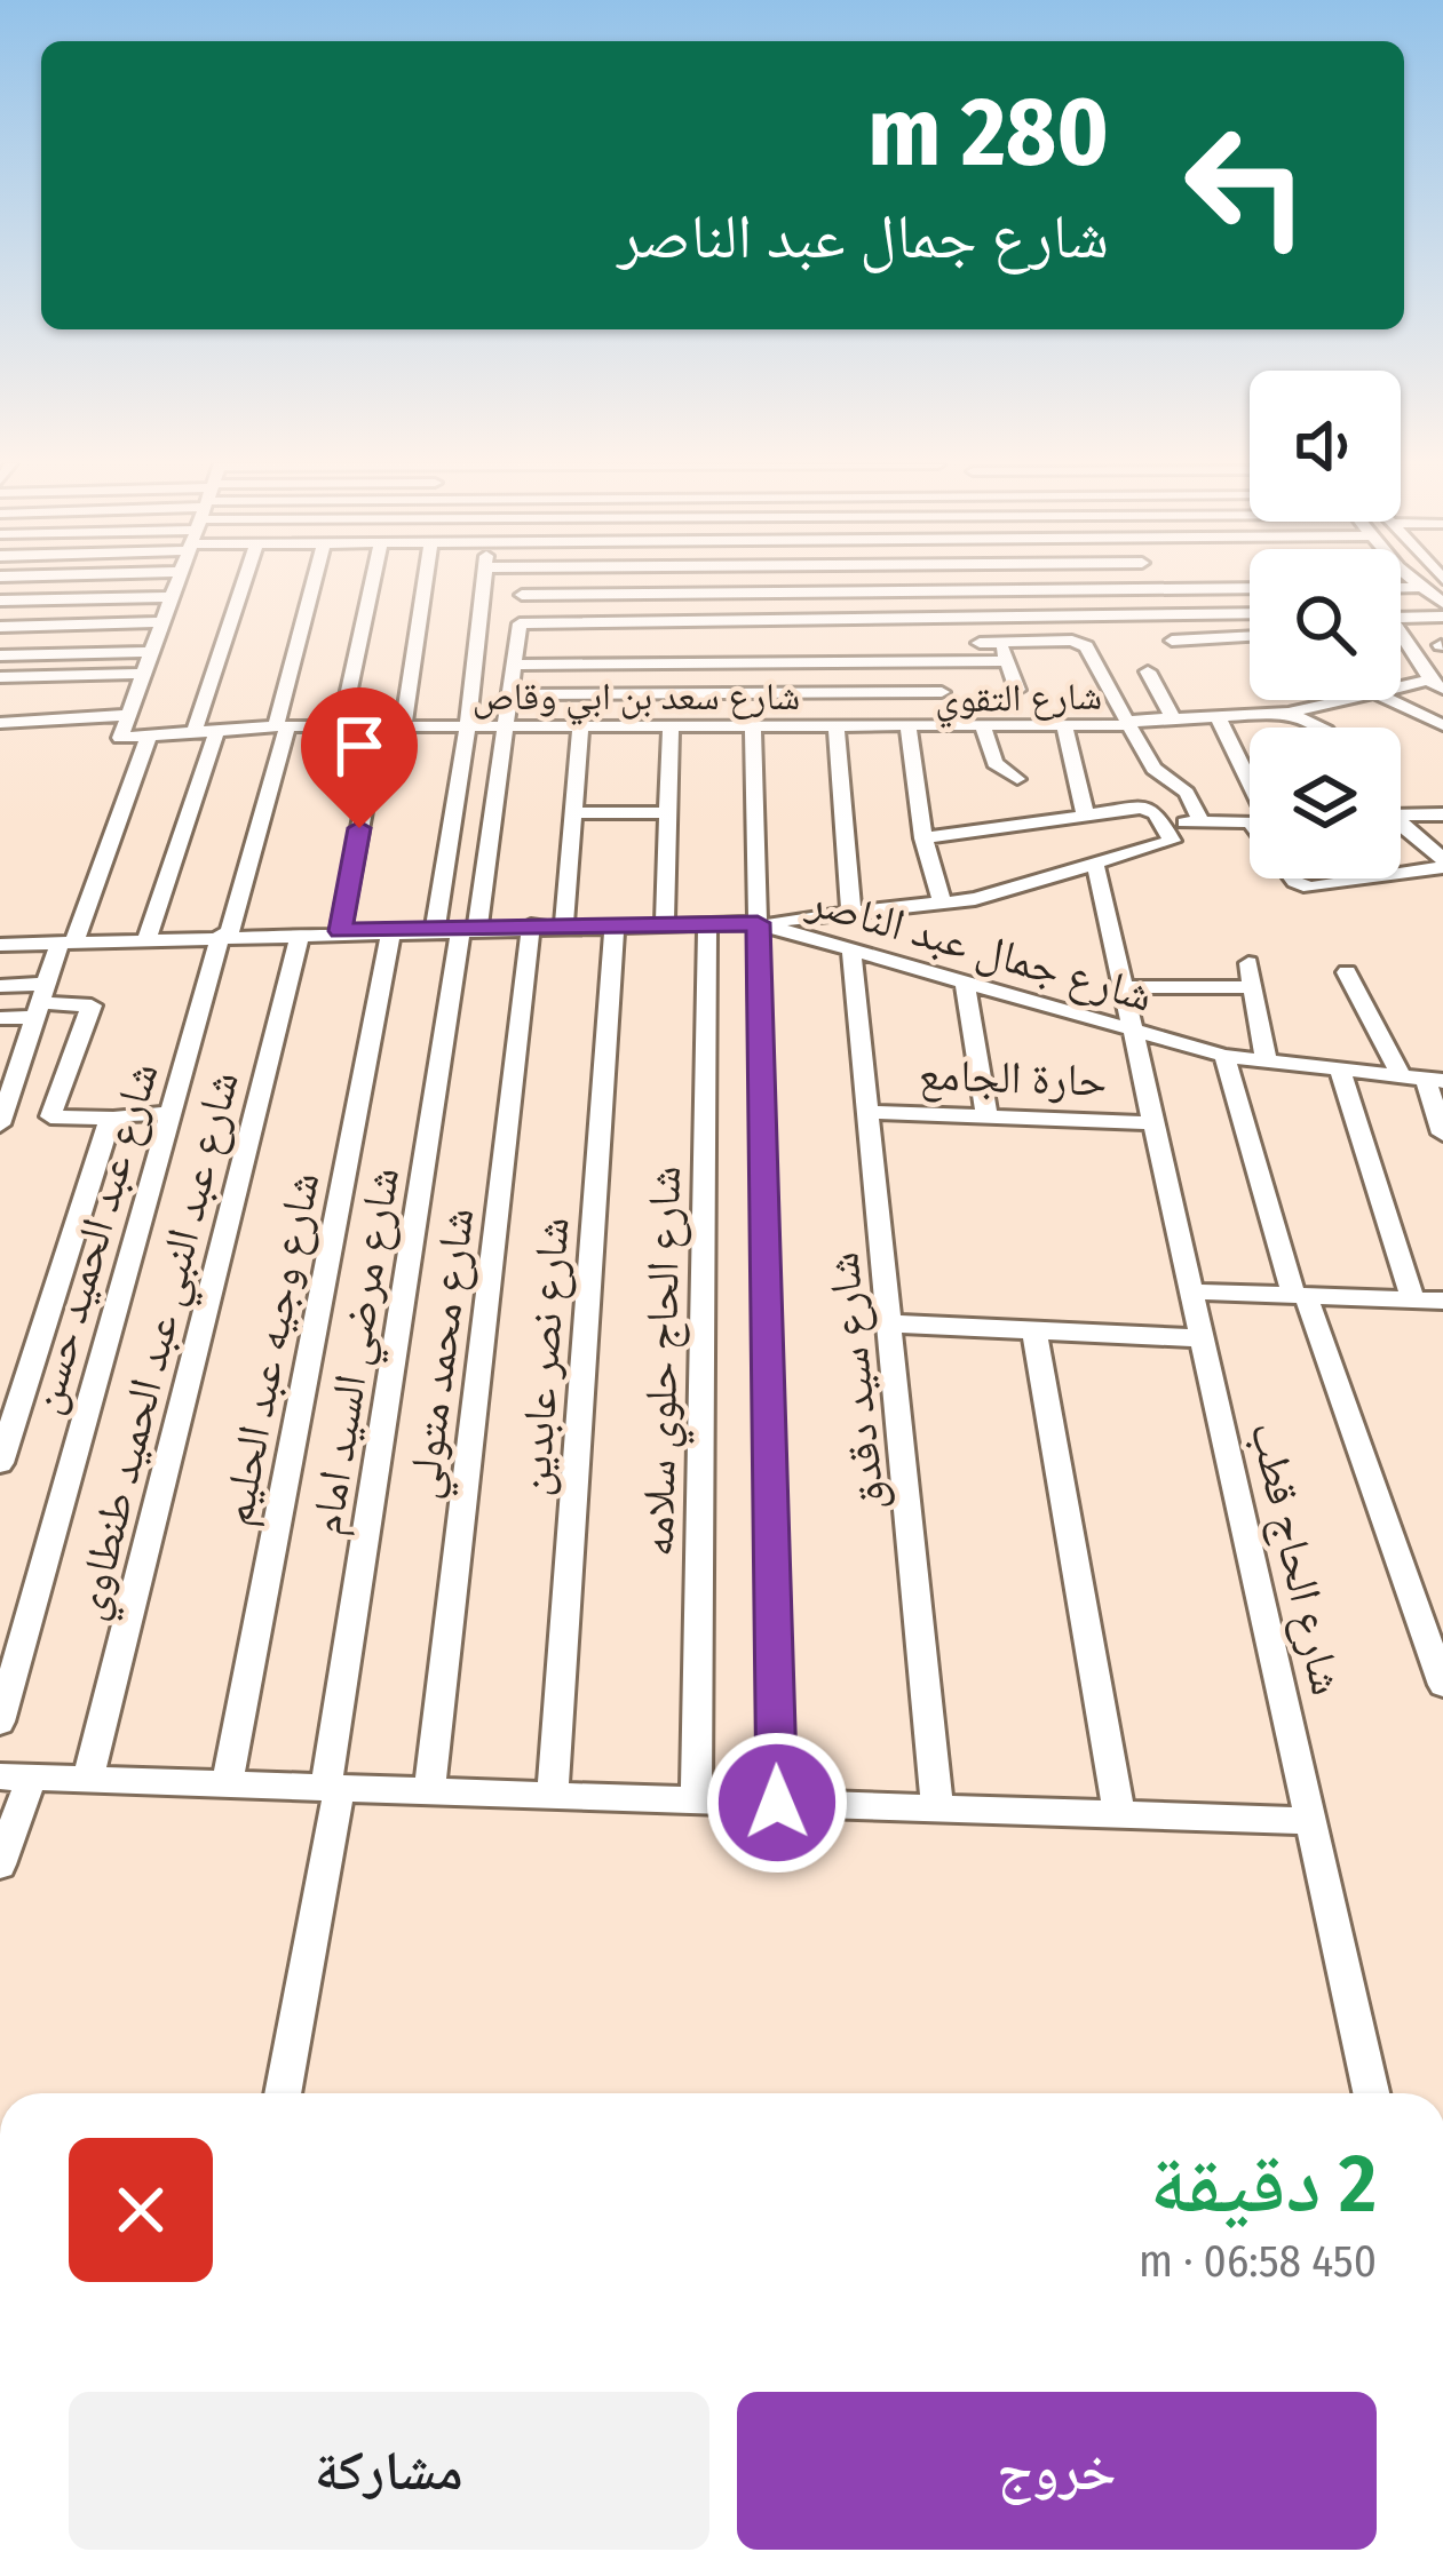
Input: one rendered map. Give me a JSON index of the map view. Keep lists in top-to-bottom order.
{
  "streets": {
    "street": [
      "شارع سعد بن ابي وقاص",
      "شارع التقوي",
      "شارع جمال عبد الناصر",
      "حارة الجامع",
      "شارع عبد الحميد حسن",
      "شارع عبد النبي عبد الحميد طنطاوي",
      "شارع وجيه عبد الحليم",
      "شارع مرضي السيد امام",
      "شارع محمد متولي",
      "شارع نصر عابدين",
      "شارع الحاج حلوي سلامه",
      "شارع سيد دقدق",
      "شارع الحاج قطب"
    ]
  },
  "crossings": [
    ["شارع سعد بن ابي وقاص", "شارع التقوي"],
    ["شارع سعد بن ابي وقاص", "شارع عبد الحميد حسن"],
    ["شارع جمال عبد الناصر", "شارع عبد الحميد حسن"],
    ["شارع جمال عبد الناصر", "شارع عبد النبي عبد الحميد طنطاوي"],
    ["شارع جمال عبد الناصر", "شارع وجيه عبد الحليم"],
    ["شارع جمال عبد الناصر", "شارع مرضي السيد امام"],
    ["شارع جمال عبد الناصر", "شارع محمد متولي"],
    ["شارع جمال عبد الناصر", "شارع نصر عابدين"],
    ["شارع جمال عبد الناصر", "شارع الحاج حلوي سلامه"],
    ["شارع جمال عبد الناصر", "شارع سيد دقدق"],
    ["شارع جمال عبد الناصر", "شارع الحاج قطب"],
    ["حارة الجامع", "شارع سيد دقدق"],
    ["حارة الجامع", "شارع الحاج قطب"]
  ],
  "page": {
    "turn": ["280 m", "شارع جمال عبد الناصر"],
    "heading": ["2 دقيقة", "450 m · 06:58"],
    "buttons": ["خروج", "مشاركة"]
  }
}
